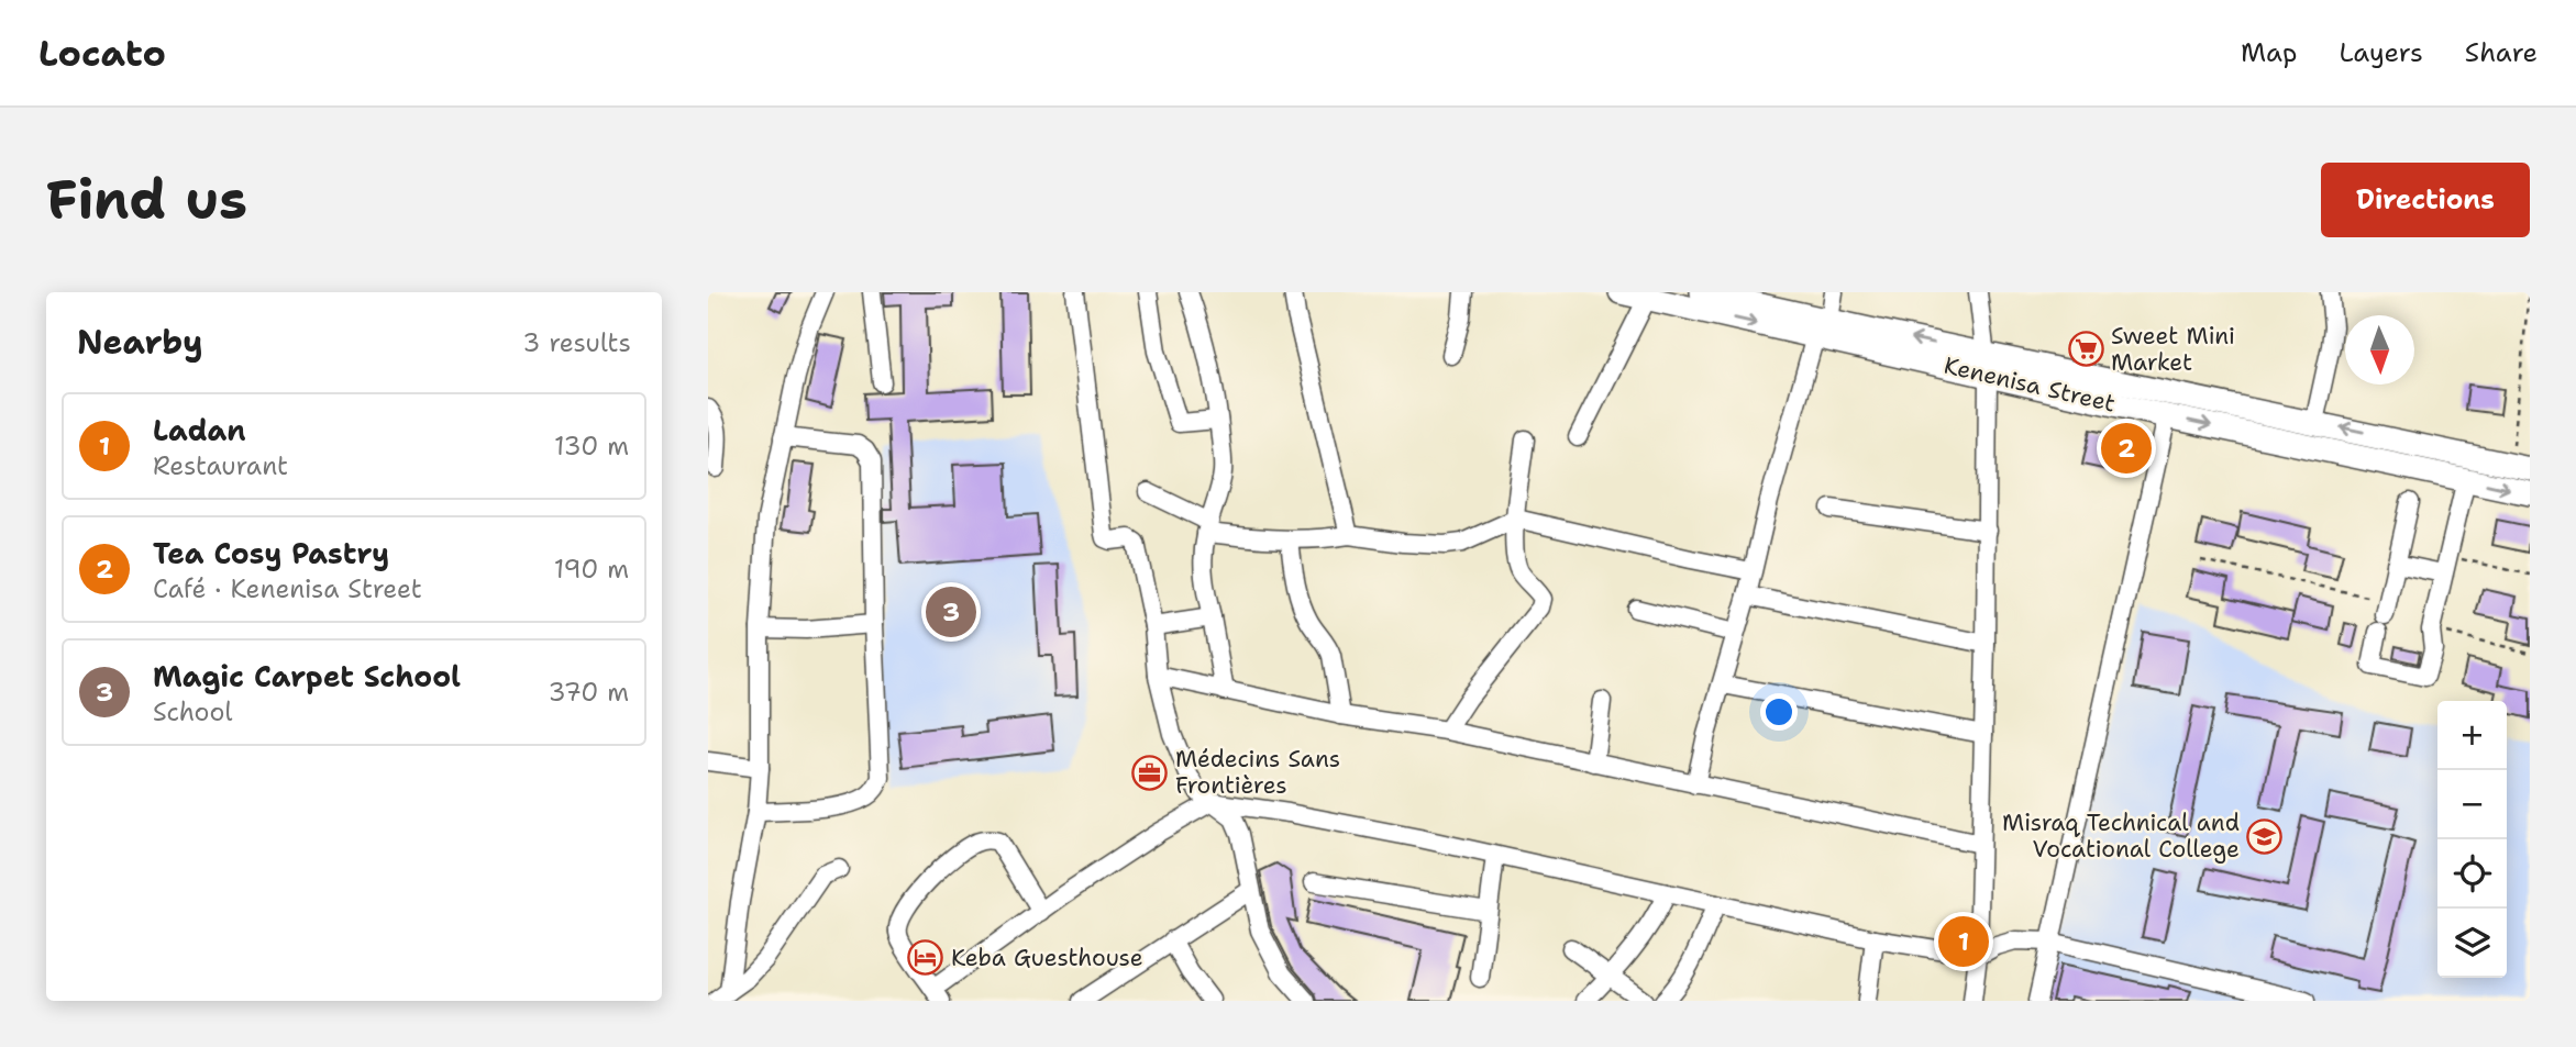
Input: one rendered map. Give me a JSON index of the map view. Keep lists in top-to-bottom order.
{
  "streets": {
    "main road": ["Kenenisa Street"]
  },
  "places": {
    "supermarket": ["Sweet Mini Market"],
    "office": ["Médecins Sans Frontières"],
    "school or university": ["Misraq Technical and Vocational College"],
    "hotel": ["Keba Guesthouse"]
  },
  "north": "bottom",
  "page": {
    "header": "Locato",
    "nav": ["Map", "Layers", "Share"],
    "buttons": "Directions",
    "title": "Find us",
    "heading": ["Nearby", "3 results"],
    "list": [
      {
        "mark": "1",
        "name": "Ladan",
        "note": "Restaurant",
        "value": "130 m"
      },
      {
        "mark": "2",
        "name": "Tea Cosy Pastry",
        "note": "Café · Kenenisa Street",
        "value": "190 m"
      },
      {
        "mark": "3",
        "name": "Magic Carpet School",
        "note": "School",
        "value": "370 m"
      }
    ],
    "pins": ["2", "3", "1"],
    "map_buttons": ["+", "−"]
  }
}
